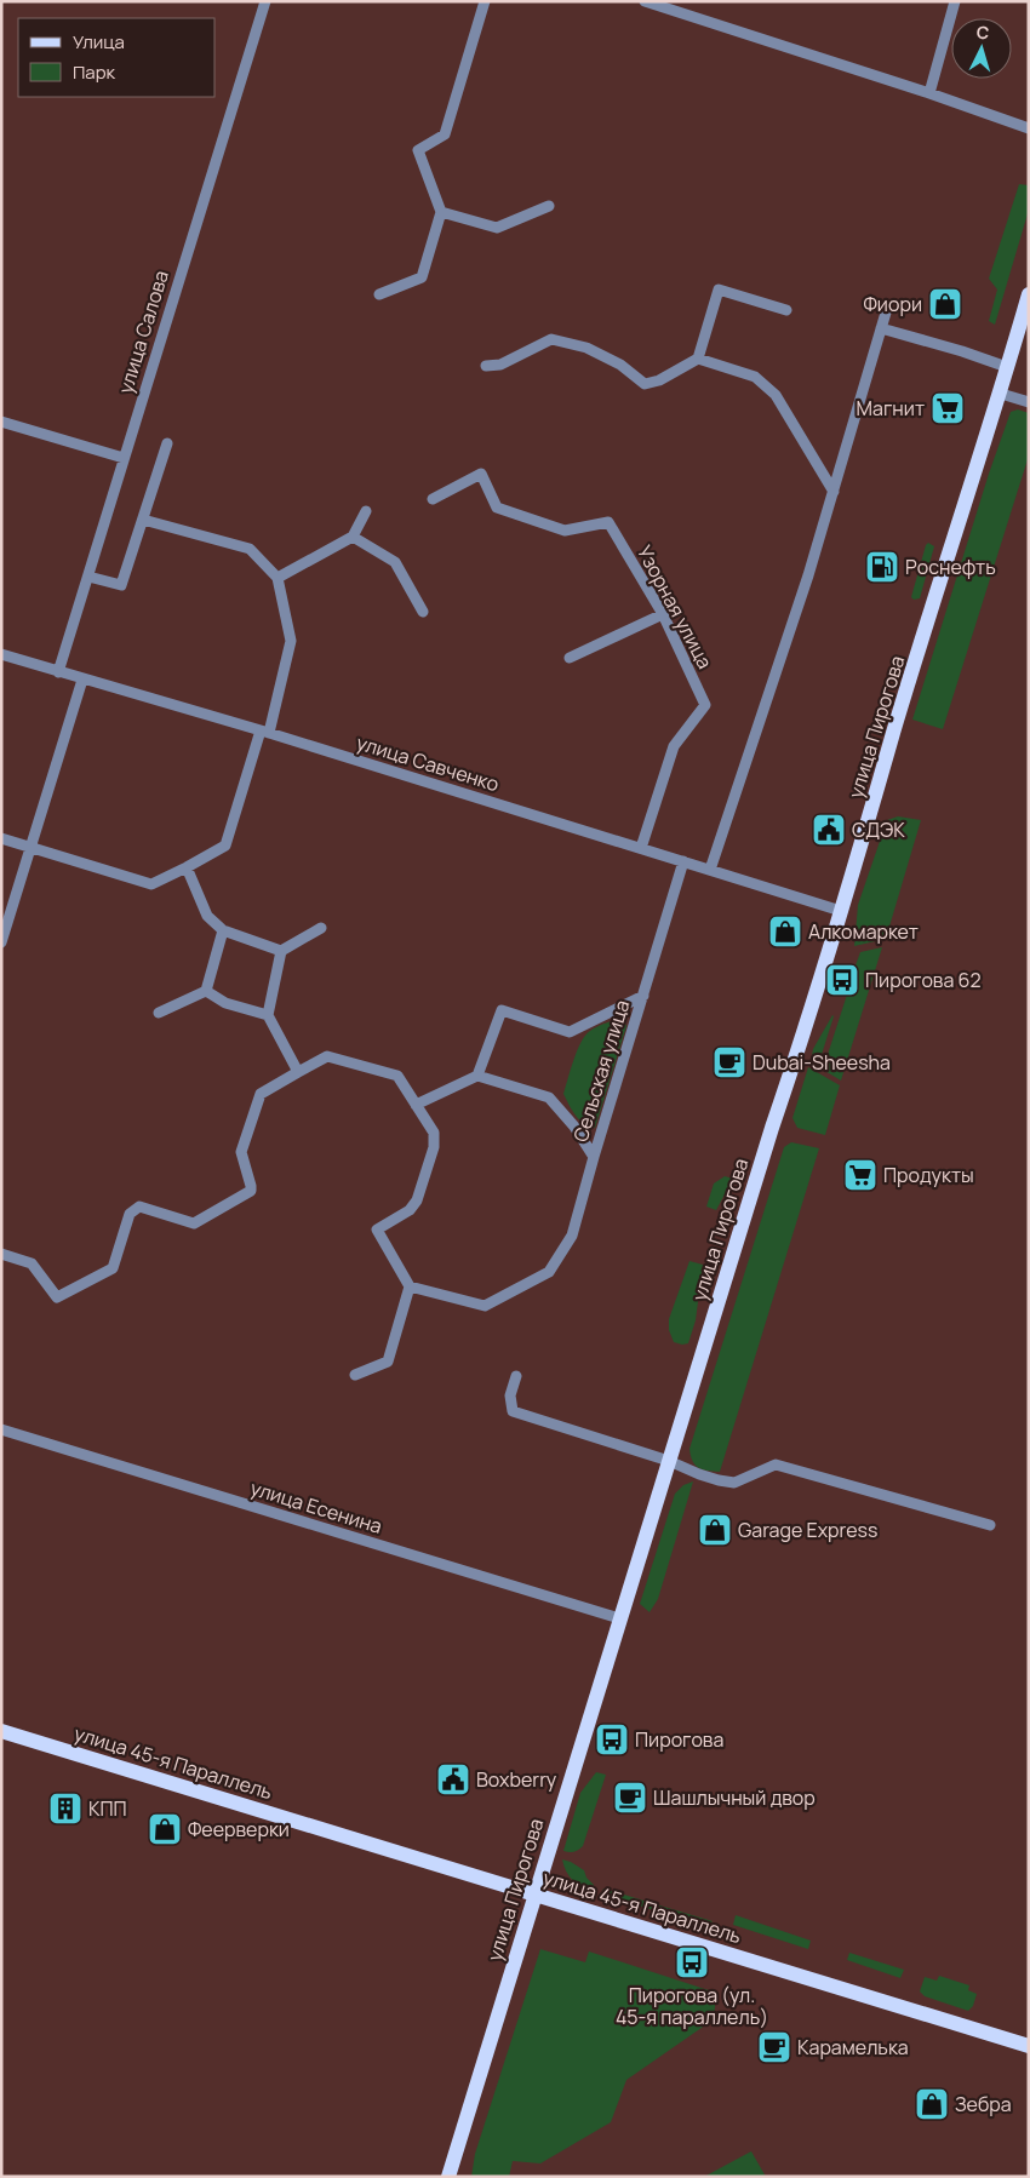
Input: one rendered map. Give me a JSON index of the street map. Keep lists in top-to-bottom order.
{
  "streets": {
    "main road": ["улица Пирогова", "улица 45-я Параллель"],
    "street": [
      "улица Салова",
      "Узорная улица",
      "улица Савченко",
      "Сельская улица",
      "улица Есенина"
    ]
  },
  "crossings": [
    ["улица Салова", "улица Савченко"],
    ["Узорная улица", "улица Савченко"],
    ["улица Пирогова", "улица Савченко"],
    ["улица Пирогова", "улица Есенина"],
    ["улица Пирогова", "улица 45-я Параллель"],
    ["улица Савченко", "Сельская улица"]
  ],
  "places": {
    "shop": [
      "Фиори",
      "Алкомаркет",
      "Garage Express",
      "Феерверки",
      "Зебра"
    ],
    "supermarket": ["Магнит", "Продукты"],
    "fuel station": ["Роснефть"],
    "public building": ["СДЭК", "Boxberry"],
    "bus stop": ["Пирогова 62", "Пирогова", "Пирогова (ул. 45-я параллель)"],
    "cafe": ["Dubai-Sheesha", "Шашлычный двор", "Карамелька"],
    "building": ["КПП"]
  },
  "legend": ["Улица", "Парк"],
  "north": "top"
}
